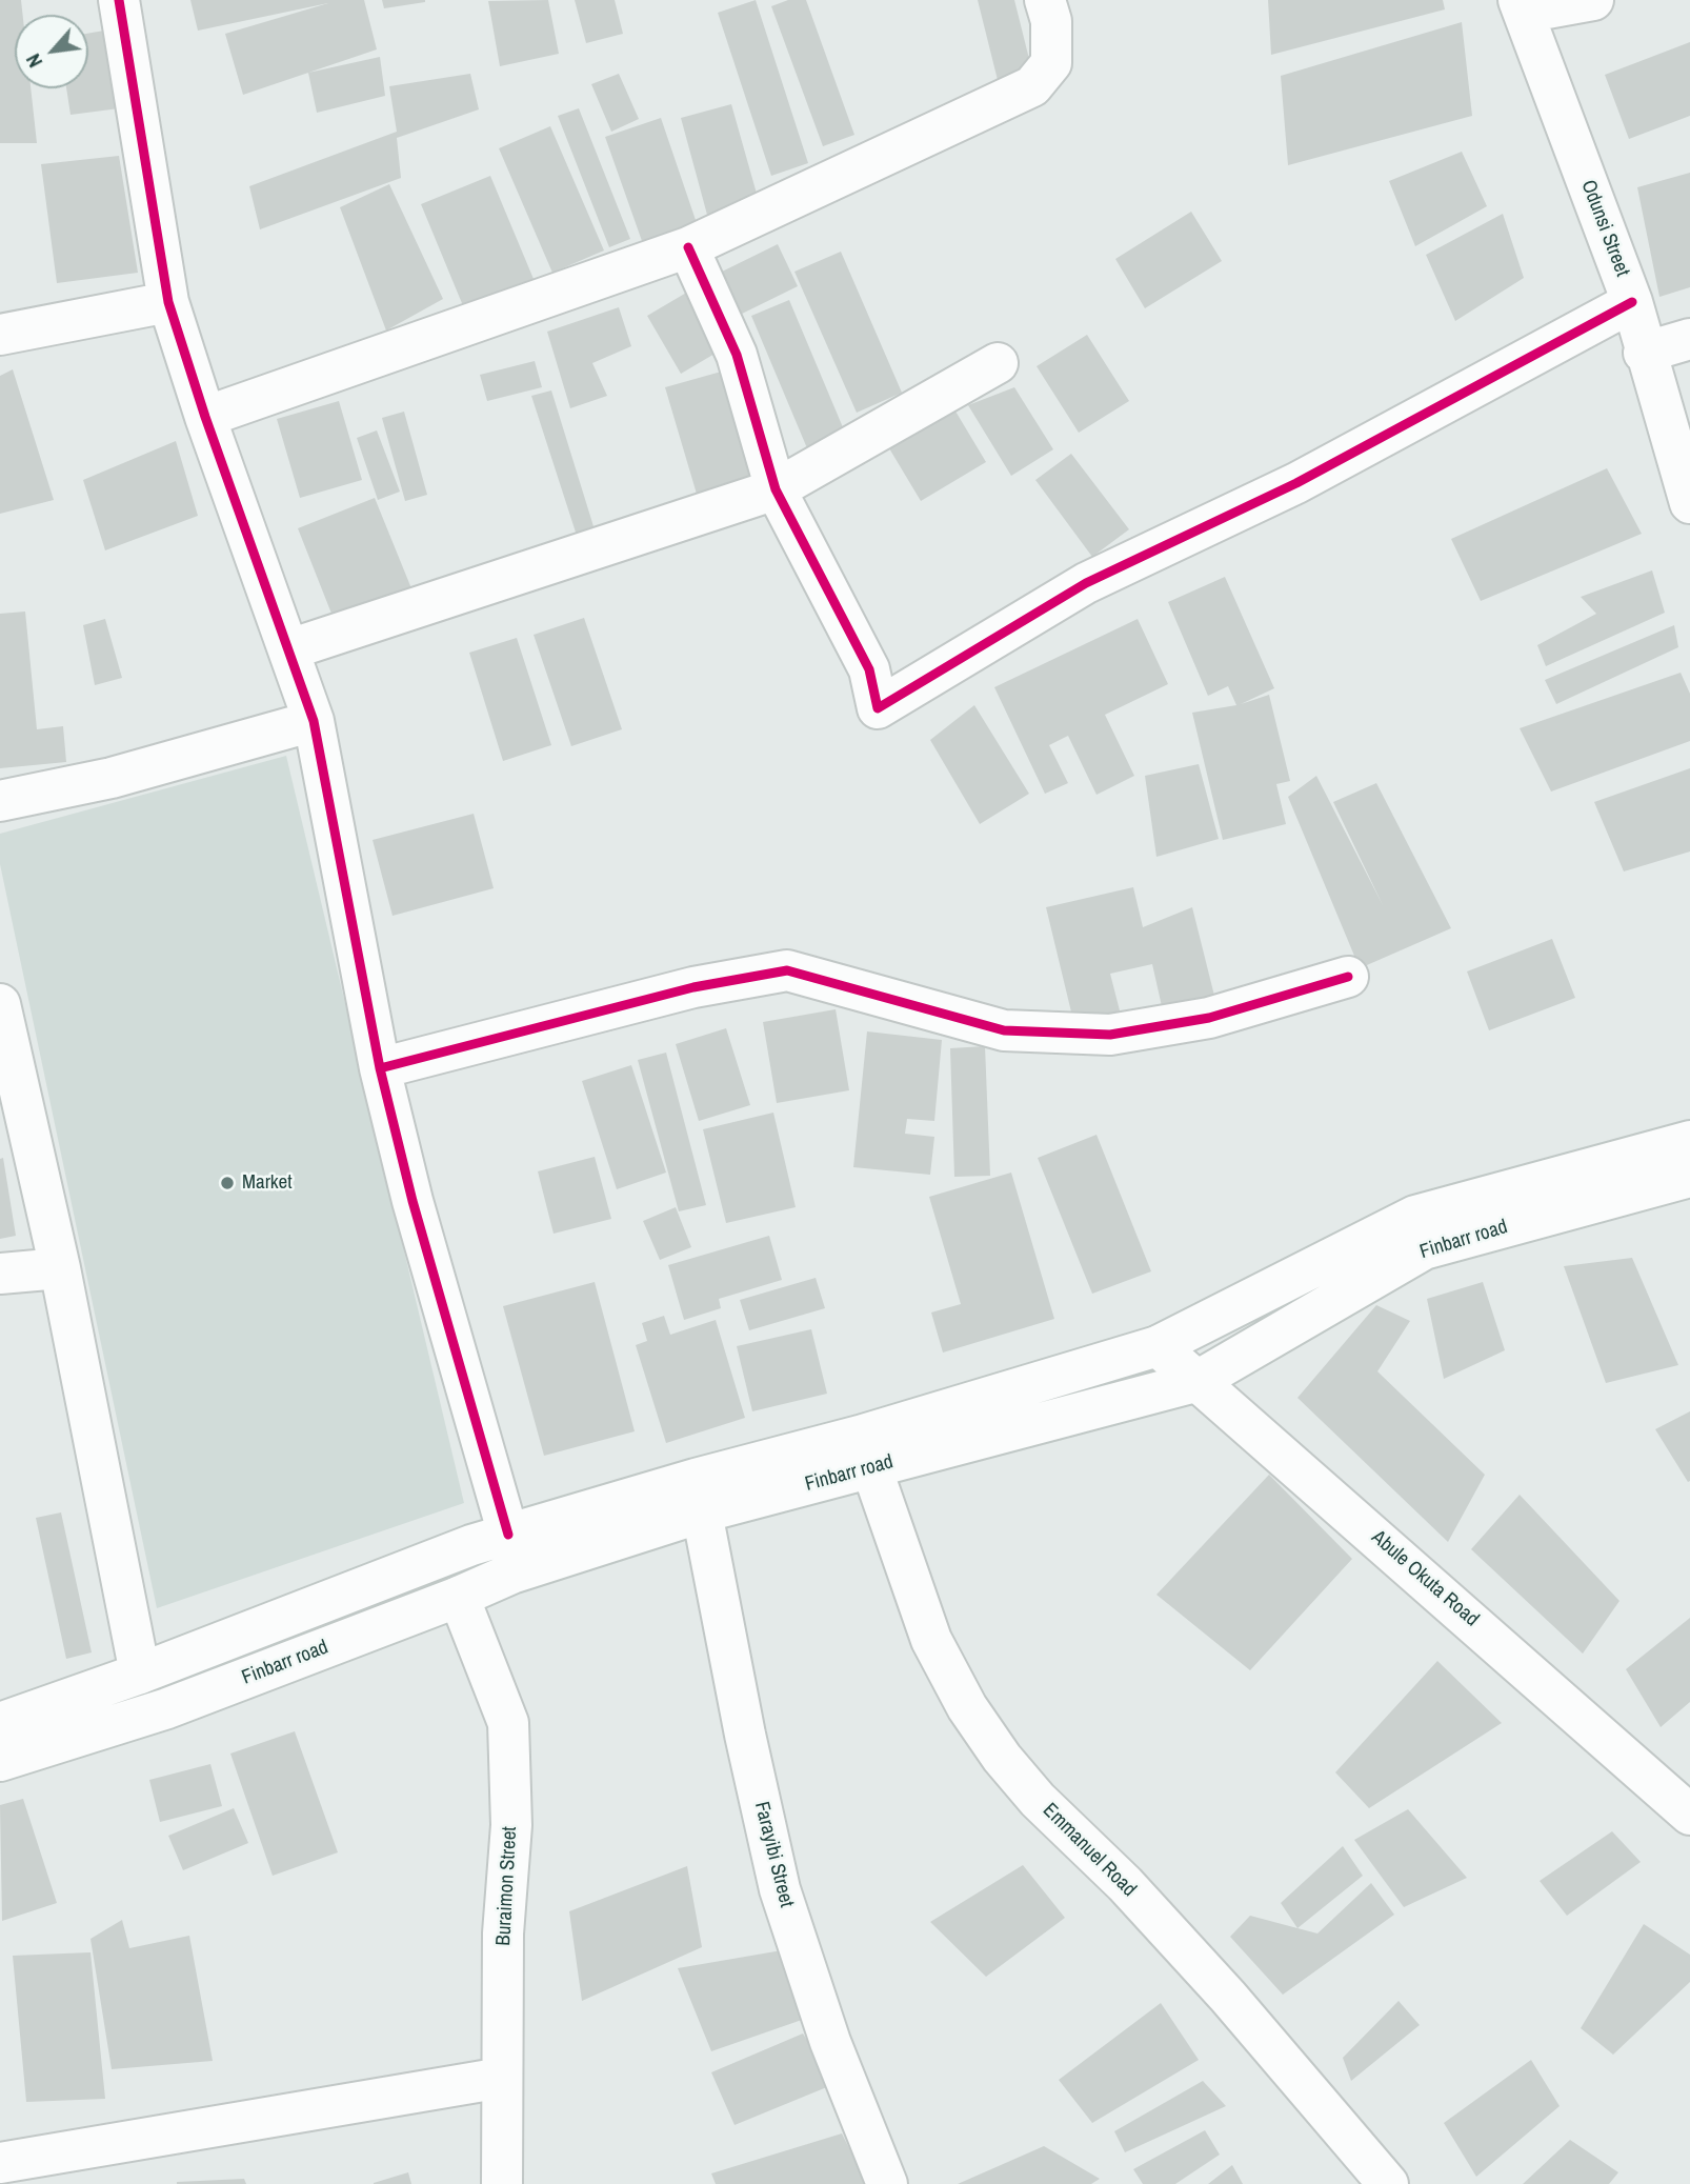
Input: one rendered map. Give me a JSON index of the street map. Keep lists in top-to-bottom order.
{
  "streets": {
    "street": [
      "Odunsi Street",
      "Finbarr road",
      "Abule Okuta Road",
      "Emmanuel Road",
      "Farayibi Street",
      "Buraimon Street"
    ]
  },
  "crossings": [
    ["Finbarr road", "Abule Okuta Road"],
    ["Finbarr road", "Emmanuel Road"],
    ["Finbarr road", "Farayibi Street"],
    ["Finbarr road", "Buraimon Street"]
  ],
  "places": ["Market"],
  "north": "bottom left"
}
